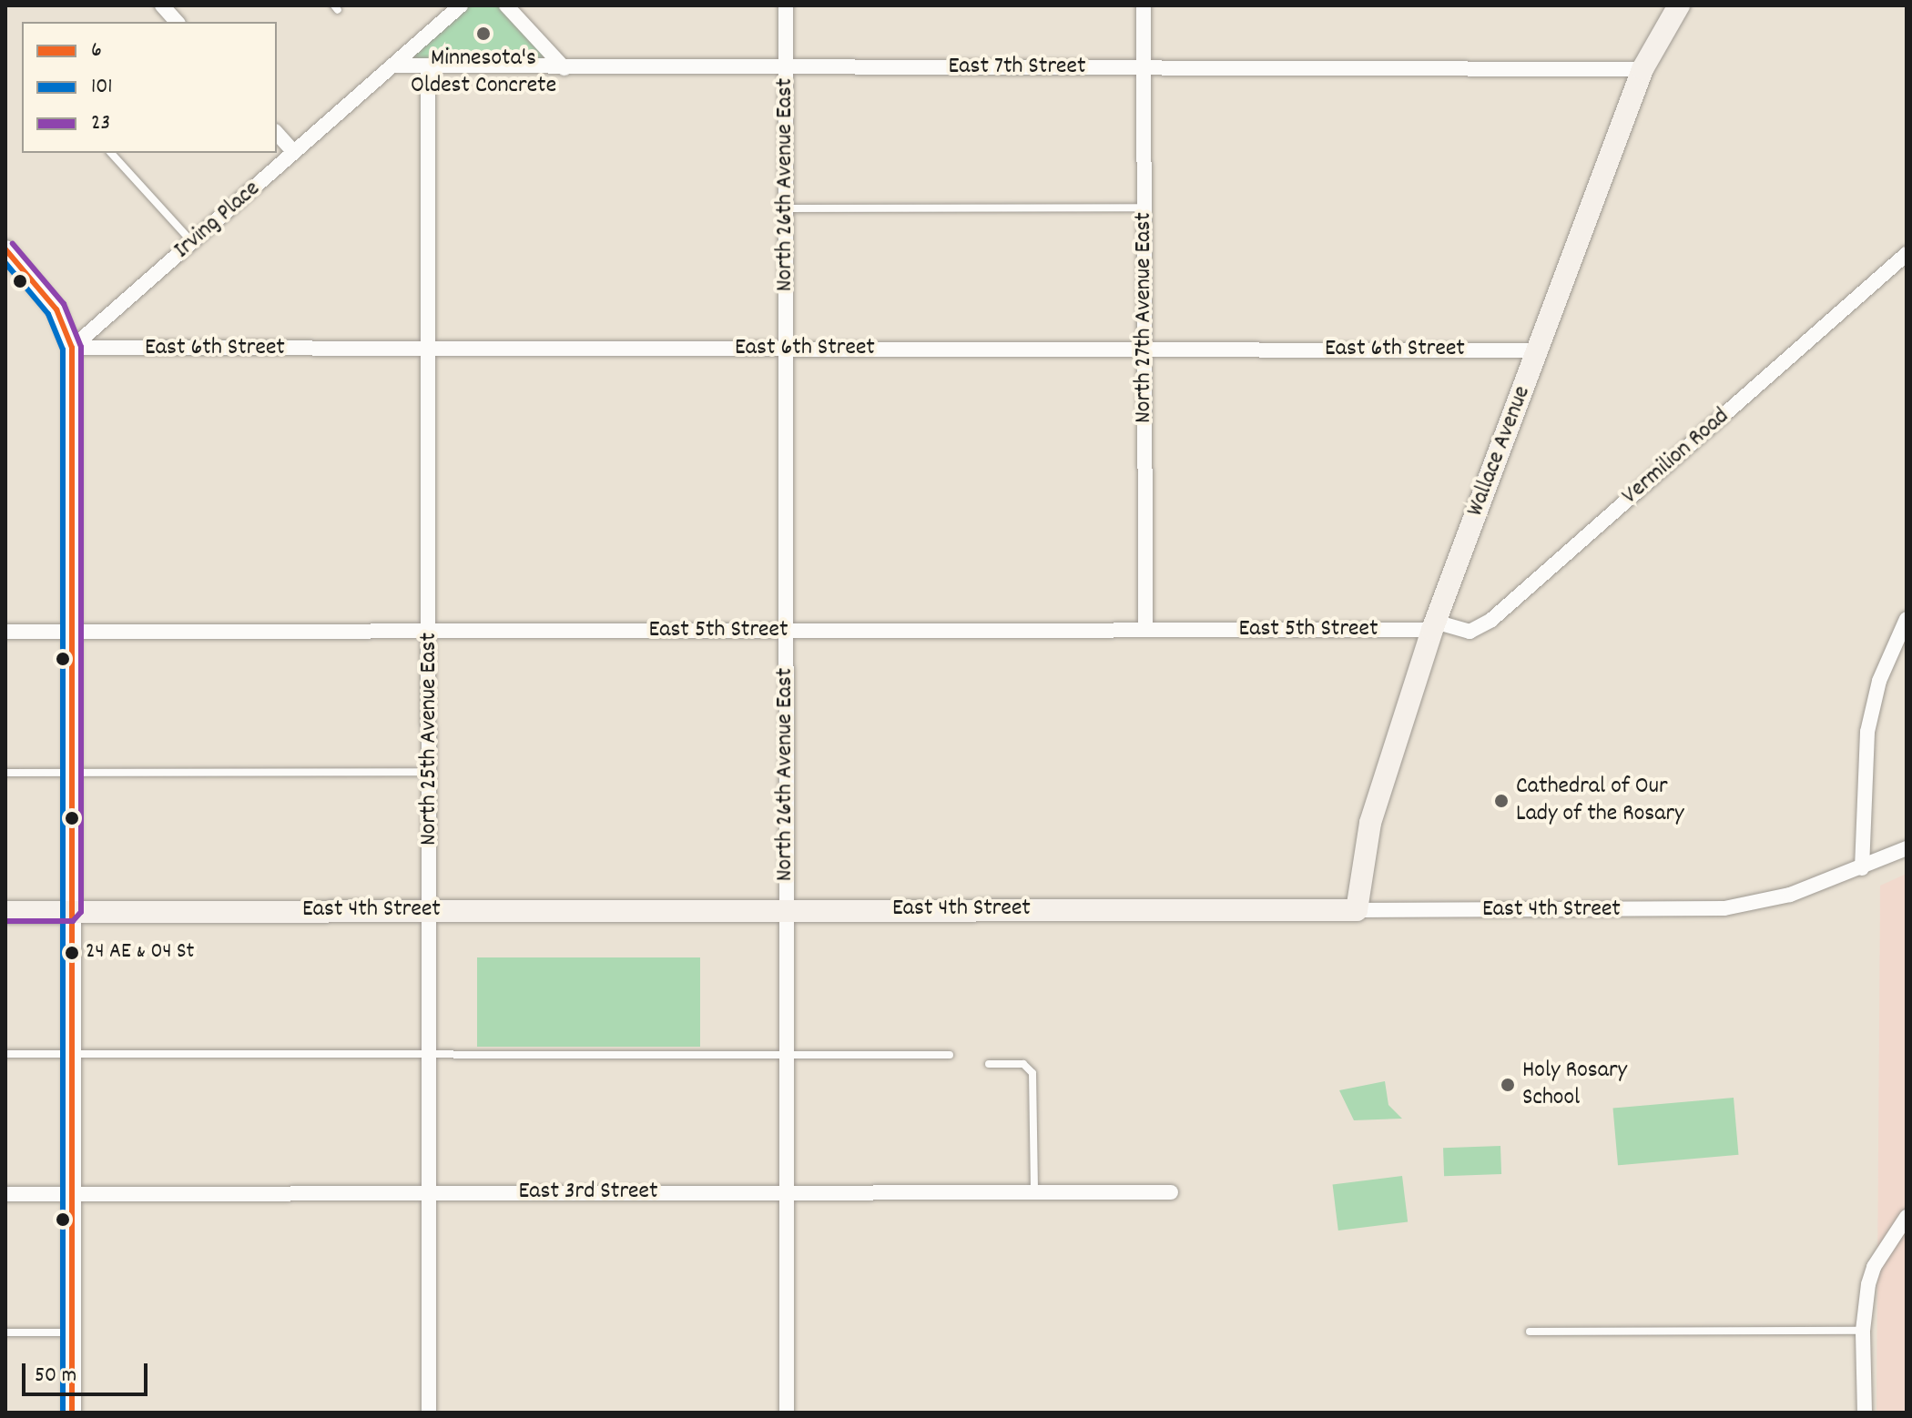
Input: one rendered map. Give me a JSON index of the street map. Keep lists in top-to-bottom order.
{
  "streets": {
    "main road": ["Wallace Avenue", "East 4th Street"],
    "street": [
      "East 7th Street",
      "North 26th Avenue East",
      "Irving Place",
      "North 27th Avenue East",
      "East 6th Street",
      "Vermilion Road",
      "East 5th Street",
      "North 25th Avenue East",
      "East 3rd Street"
    ]
  },
  "crossings": [
    ["East 7th Street", "North 26th Avenue East"],
    ["East 7th Street", "Irving Place"],
    ["East 7th Street", "North 27th Avenue East"],
    ["East 7th Street", "Wallace Avenue"],
    ["East 7th Street", "North 25th Avenue East"],
    ["North 26th Avenue East", "East 6th Street"],
    ["North 26th Avenue East", "East 5th Street"],
    ["North 26th Avenue East", "East 4th Street"],
    ["North 26th Avenue East", "East 3rd Street"],
    ["Irving Place", "East 6th Street"],
    ["North 27th Avenue East", "East 6th Street"],
    ["North 27th Avenue East", "East 5th Street"],
    ["East 6th Street", "Wallace Avenue"],
    ["East 6th Street", "North 25th Avenue East"],
    ["Wallace Avenue", "Vermilion Road"],
    ["Wallace Avenue", "East 5th Street"],
    ["Wallace Avenue", "East 4th Street"],
    ["Vermilion Road", "East 5th Street"],
    ["East 5th Street", "North 25th Avenue East"],
    ["North 25th Avenue East", "East 4th Street"],
    ["North 25th Avenue East", "East 3rd Street"]
  ],
  "places": [
    "Minnesota's Oldest Concrete",
    "Cathedral of Our Lady of the Rosary",
    "24 AE & 04 St",
    "Holy Rosary School"
  ],
  "lines": ["transit line 23", "transit line 6", "transit line 101"],
  "legend": ["6", "101", "23"],
  "scale_bar": "50 m"
}
